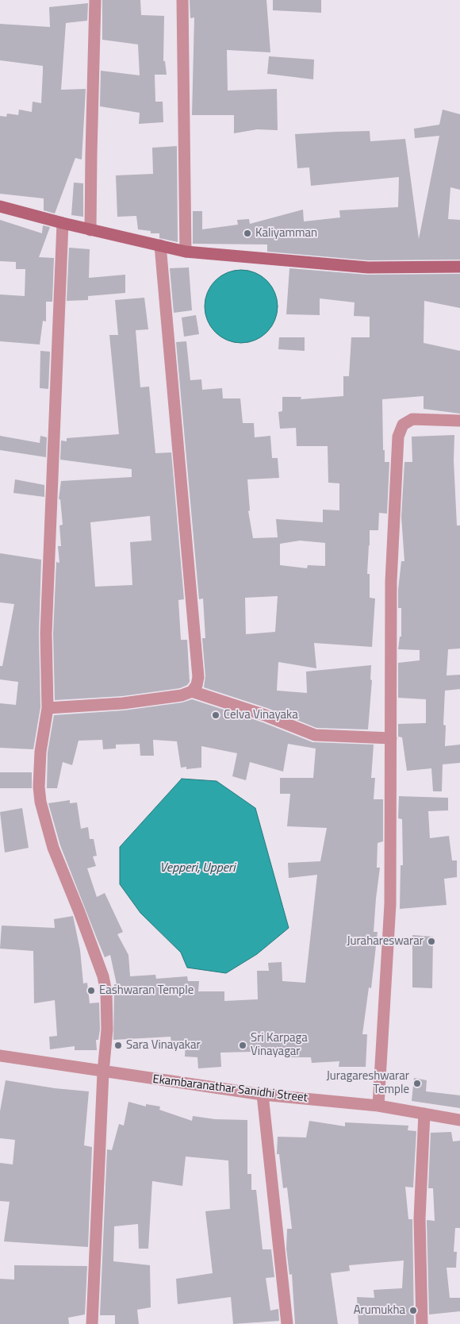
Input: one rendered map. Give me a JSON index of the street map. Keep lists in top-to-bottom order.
{
  "streets": {
    "street": ["Ekambaranathar Sanidhi Street"]
  },
  "water": ["Vepperi, Upperi"],
  "places": [
    "Kaliyamman",
    "Celva Vinayaka",
    "Jurahareswarar",
    "Eashwaran Temple",
    "Sara Vinayakar",
    "Sri Karpaga Vinayagar",
    "Juragareshwarar Temple",
    "Arumukha"
  ]
}
